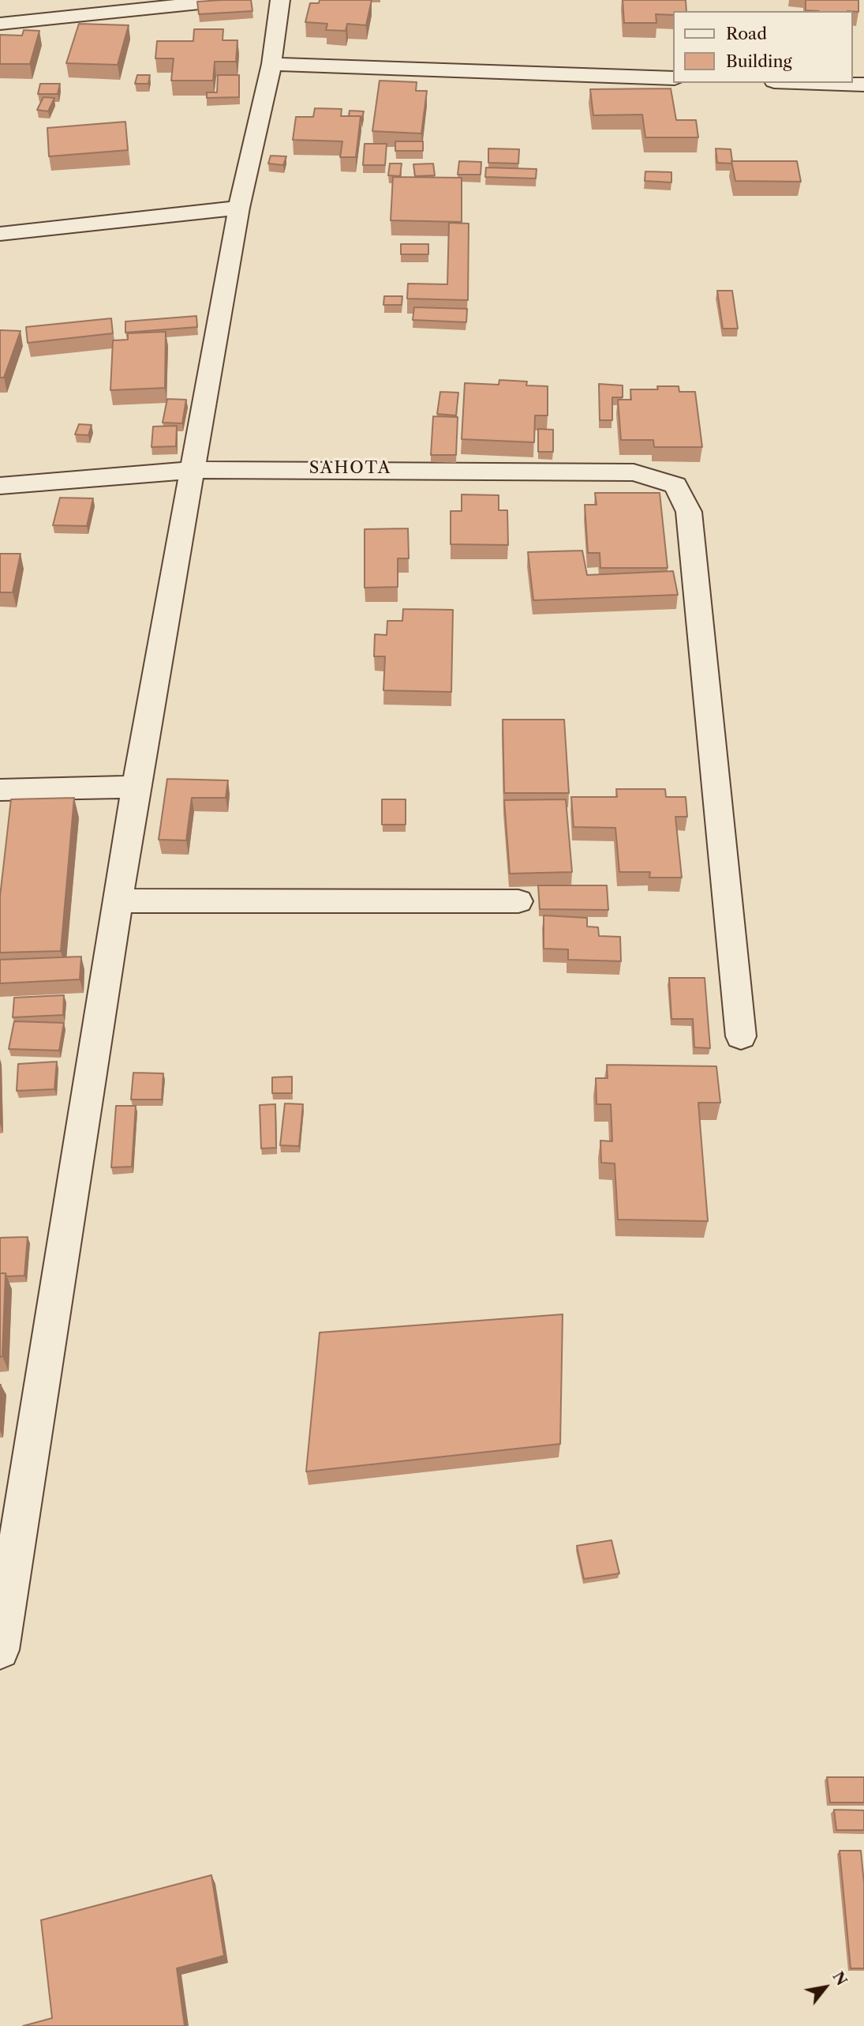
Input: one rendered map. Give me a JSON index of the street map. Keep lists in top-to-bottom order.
{
  "districts": ["SAHOTA"],
  "legend": ["Road", "Building"],
  "north": "top right"
}
